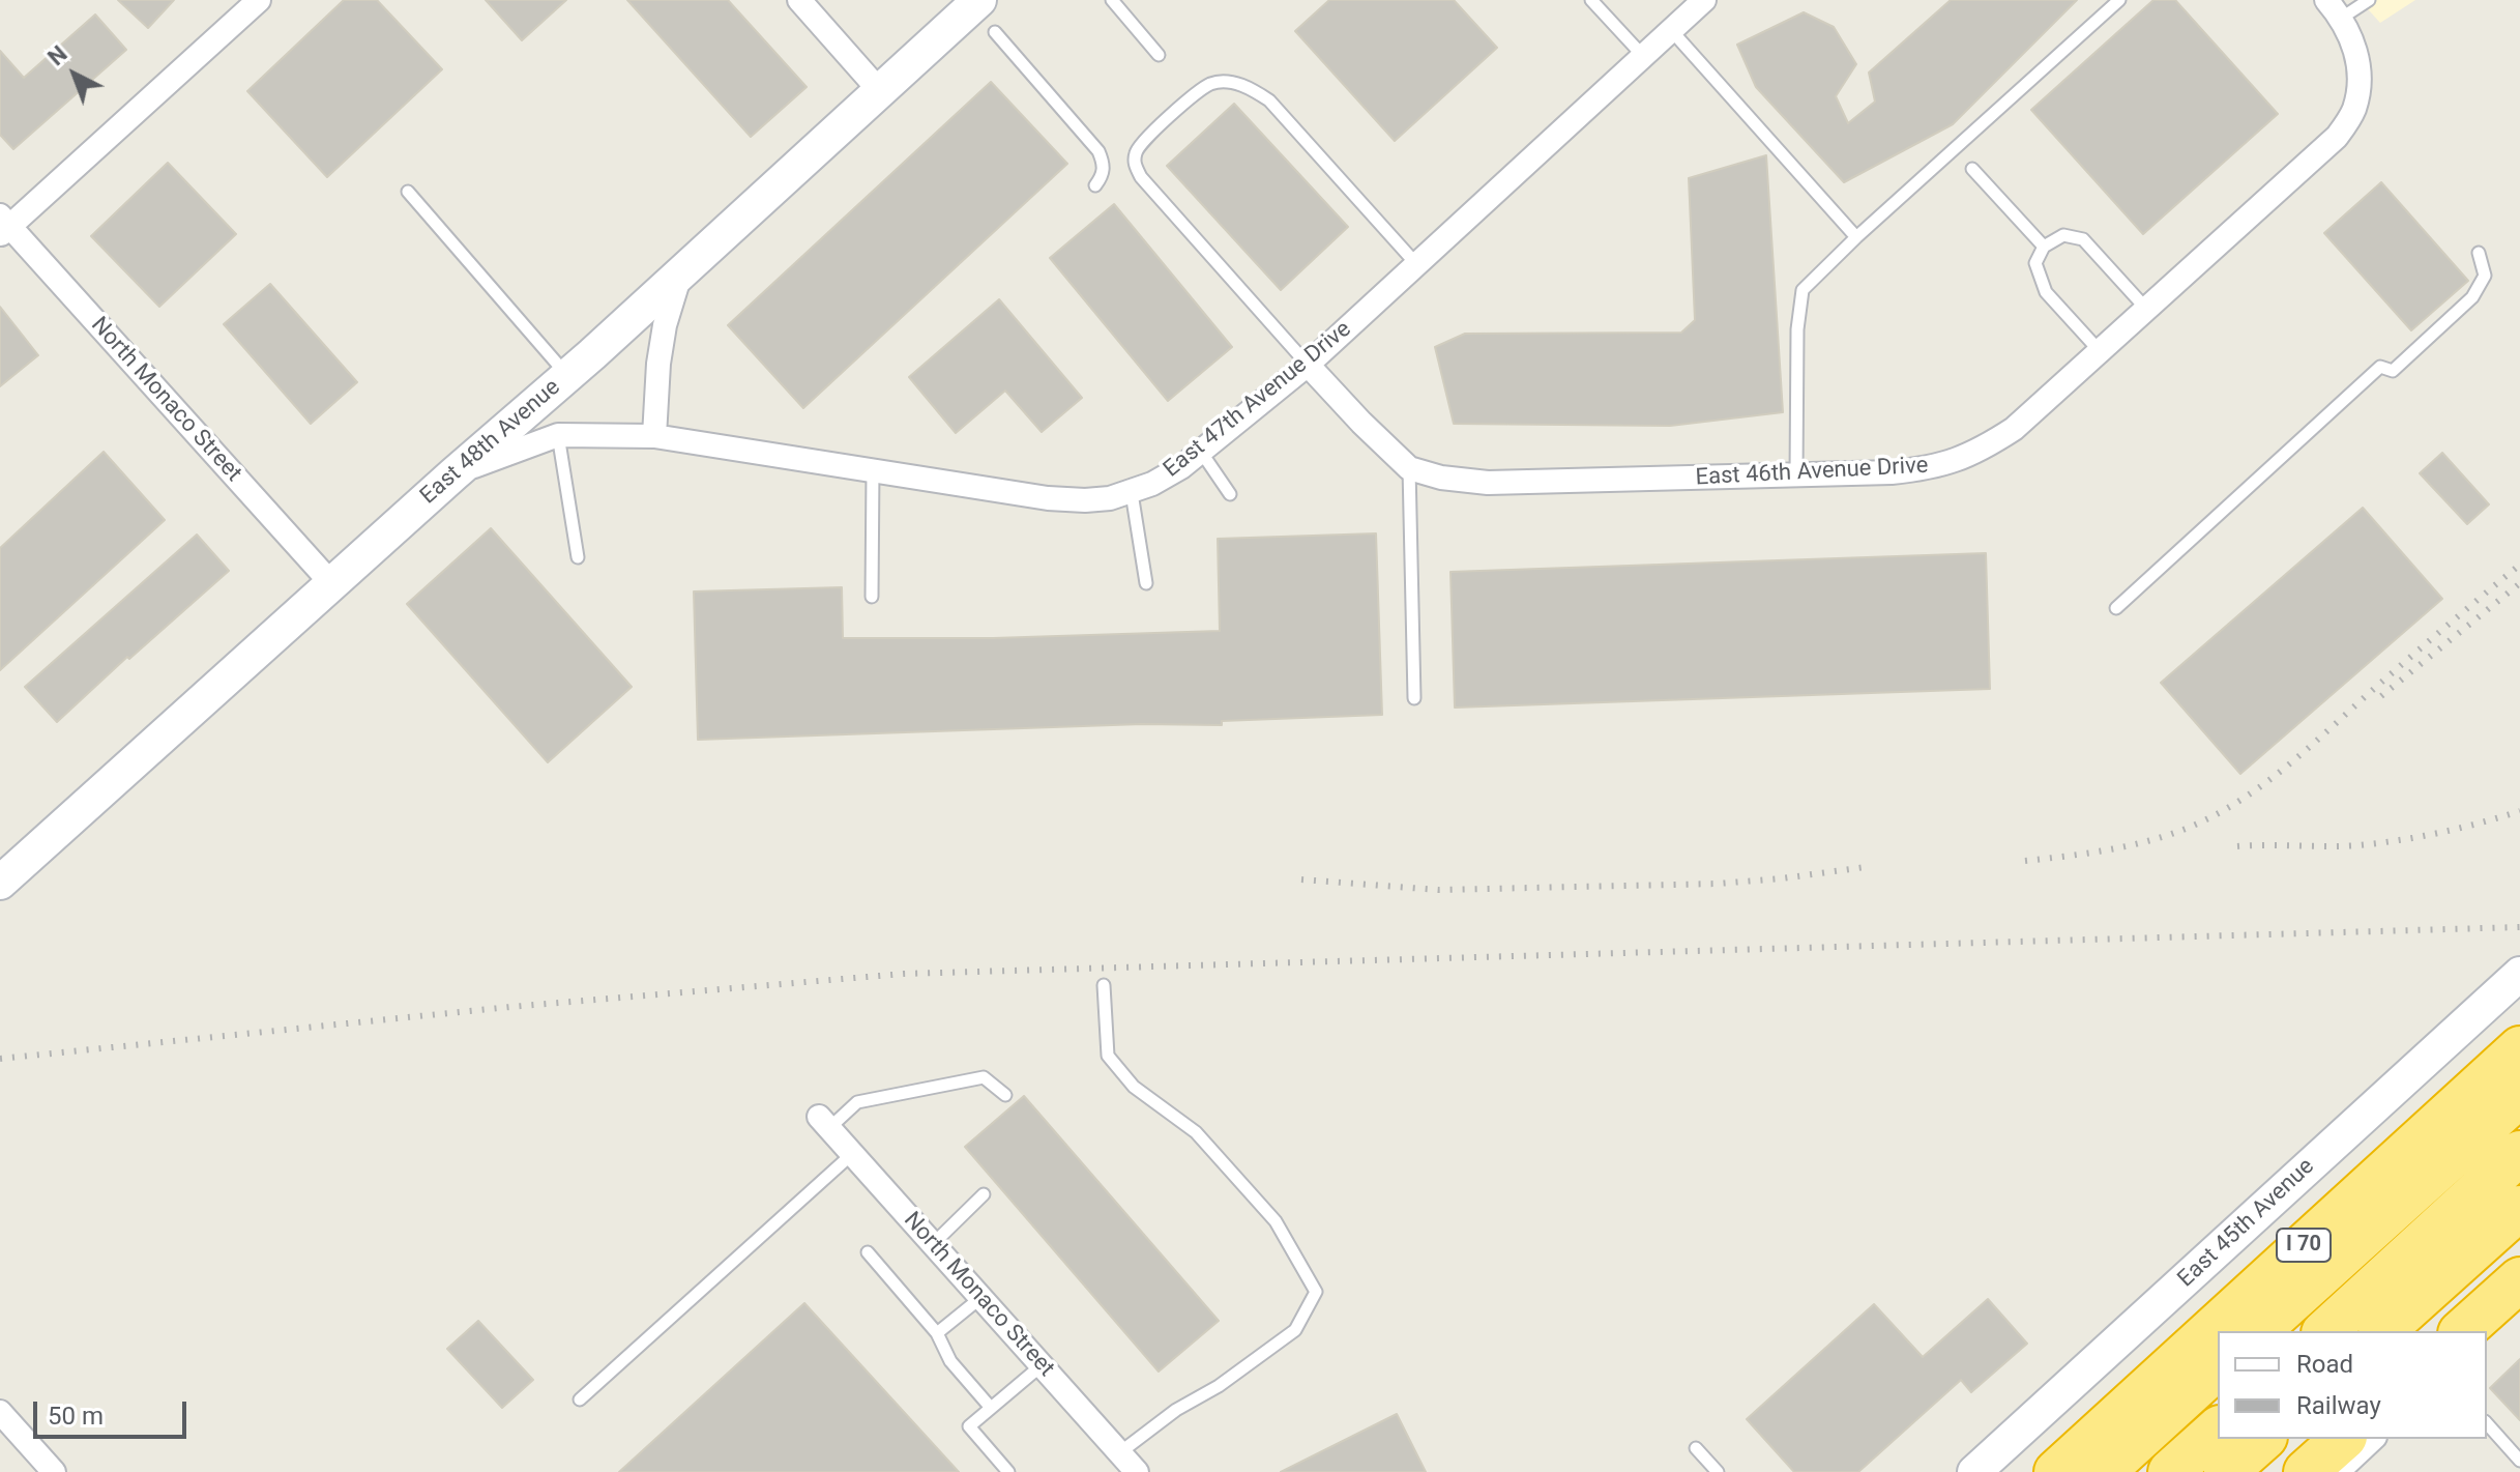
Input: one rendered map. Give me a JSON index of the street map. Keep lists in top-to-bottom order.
{
  "streets": {
    "highway": ["I 70"],
    "street": [
      "North Monaco Street",
      "East 47th Avenue Drive",
      "East 48th Avenue",
      "East 46th Avenue Drive",
      "East 45th Avenue"
    ]
  },
  "crossings": [
    ["North Monaco Street", "East 48th Avenue"],
    ["East 47th Avenue Drive", "East 48th Avenue"],
    ["East 47th Avenue Drive", "East 46th Avenue Drive"]
  ],
  "legend": ["Road", "Railway"],
  "scale_bar": "50 m",
  "north": "top left"
}
